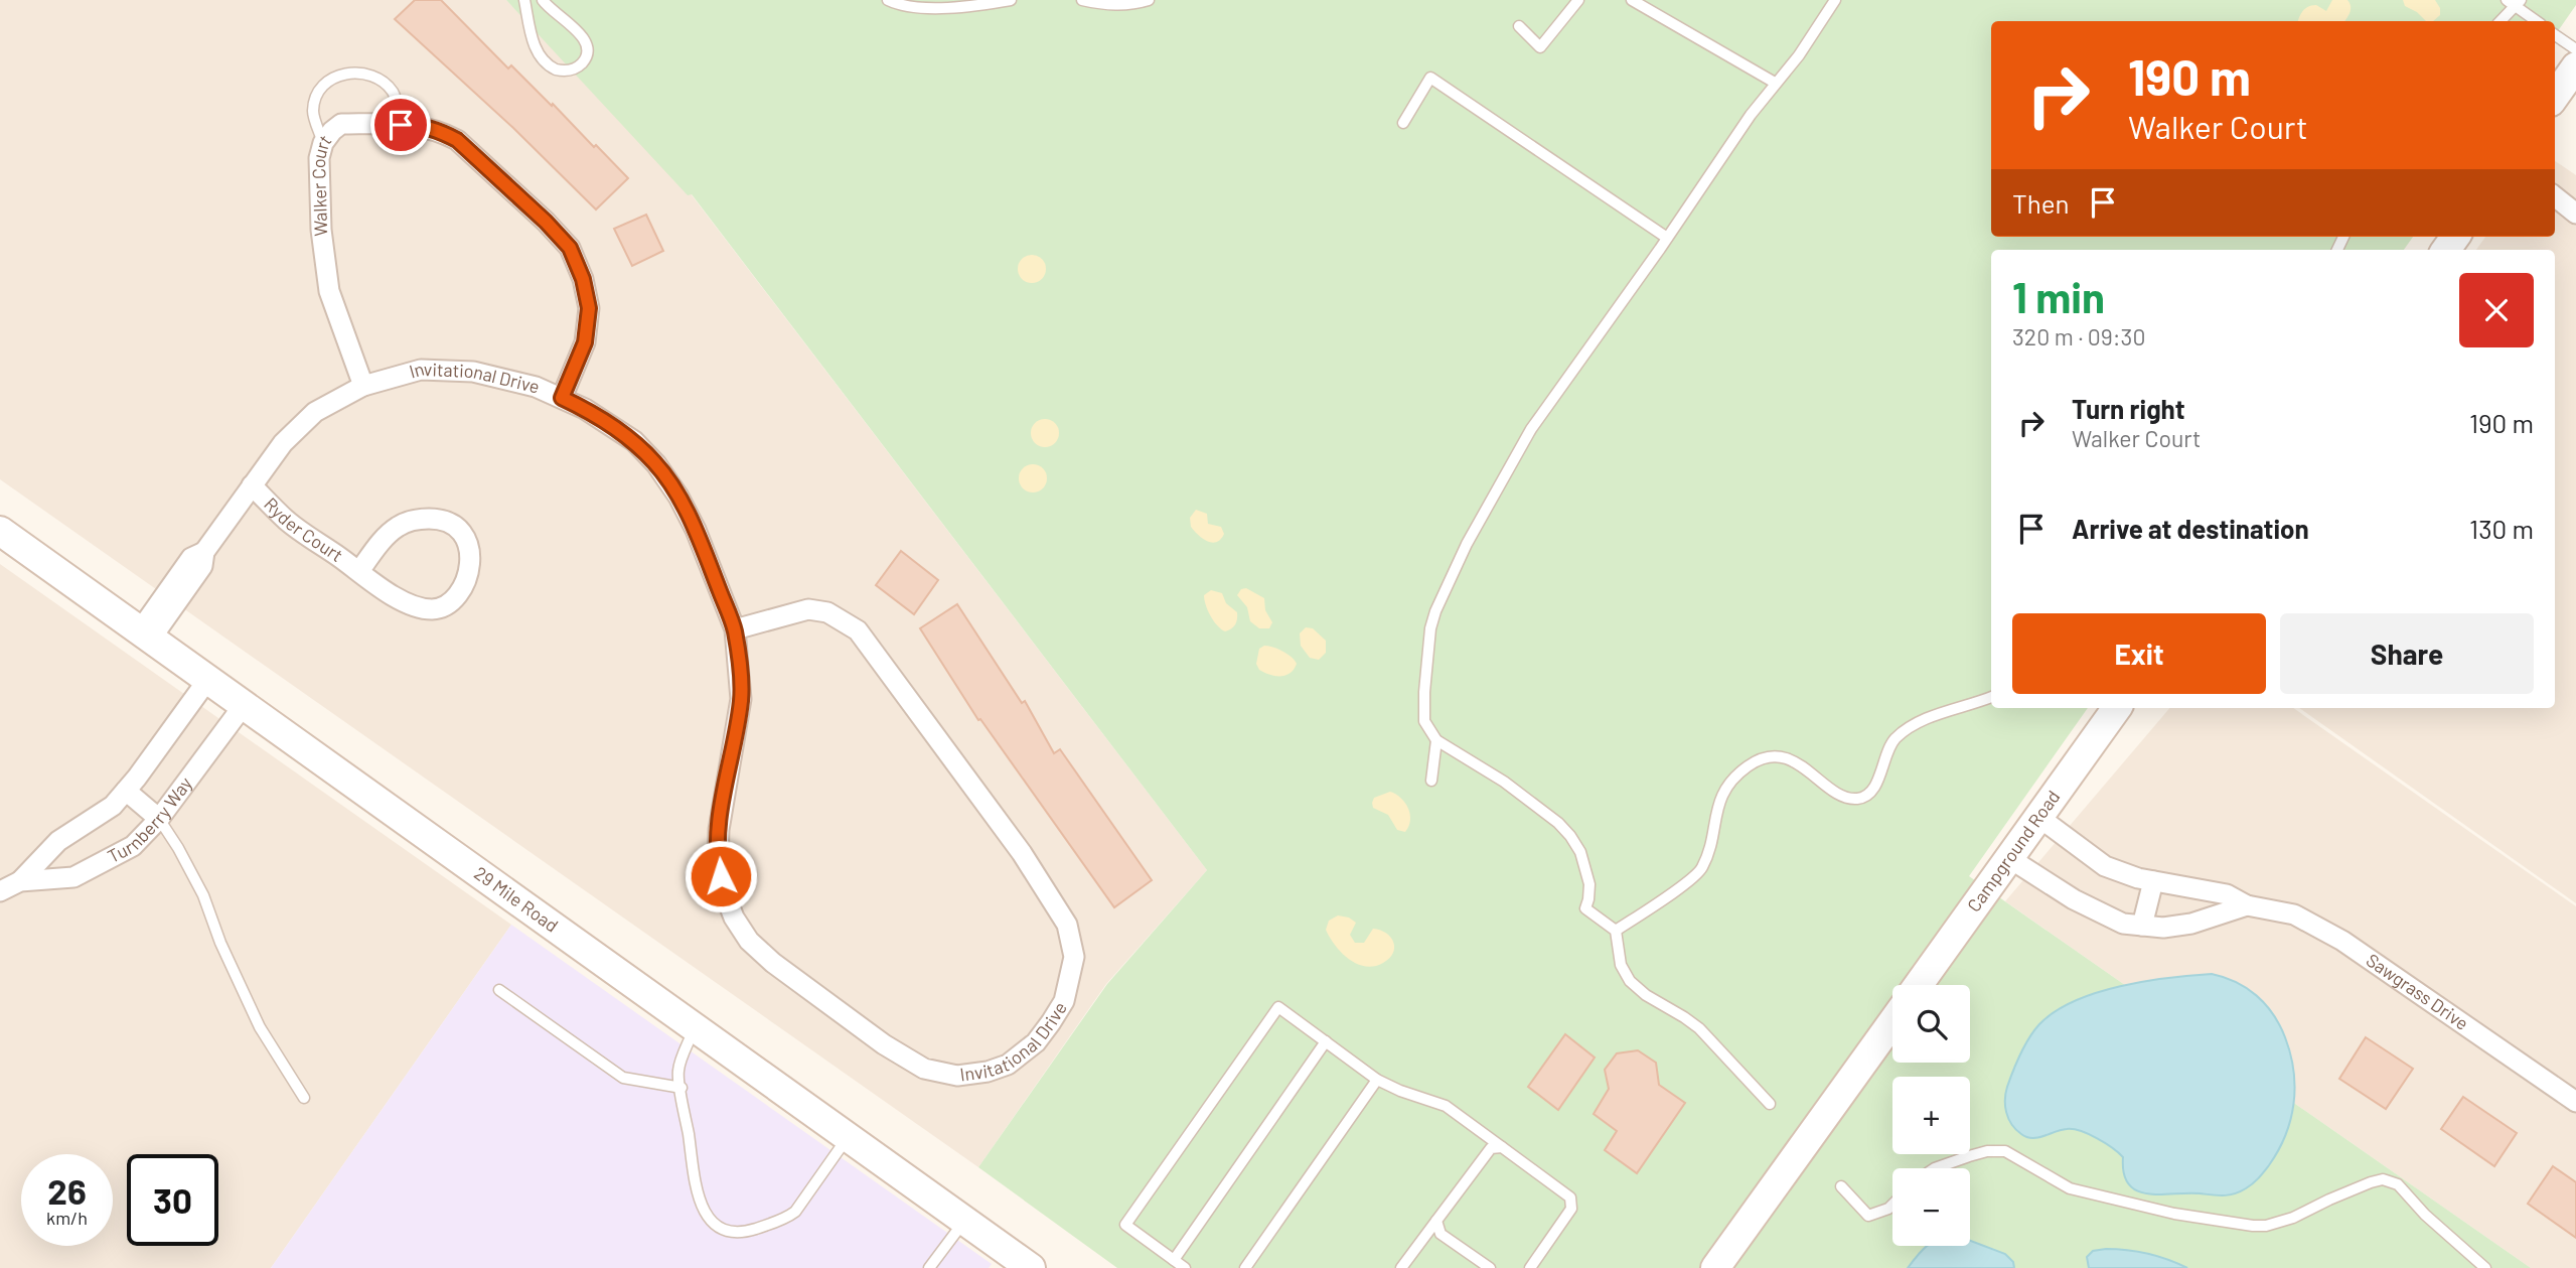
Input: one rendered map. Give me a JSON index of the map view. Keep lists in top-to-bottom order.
{
  "streets": {
    "street": [
      "Walker Court",
      "Invitational Drive",
      "Ryder Court",
      "Turnberry Way",
      "Campground Road",
      "29 Mile Road",
      "Sawgrass Drive"
    ]
  },
  "crossings": [
    ["Walker Court", "Invitational Drive"],
    ["Invitational Drive", "Ryder Court"],
    ["Invitational Drive", "29 Mile Road"],
    ["Turnberry Way", "29 Mile Road"],
    ["Campground Road", "Sawgrass Drive"]
  ],
  "page": {
    "turn": ["190 m", "Walker Court"],
    "then": "Then",
    "heading": ["1 min", "320 m · 09:30"],
    "list": [
      {
        "name": "Turn right",
        "note": "Walker Court",
        "value": "190 m"
      },
      {
        "name": "Arrive at destination",
        "value": "130 m"
      }
    ],
    "buttons": ["Exit", "Share"],
    "map_buttons": ["+", "−"],
    "speed": "26 km/h",
    "limit": "30"
  }
}
